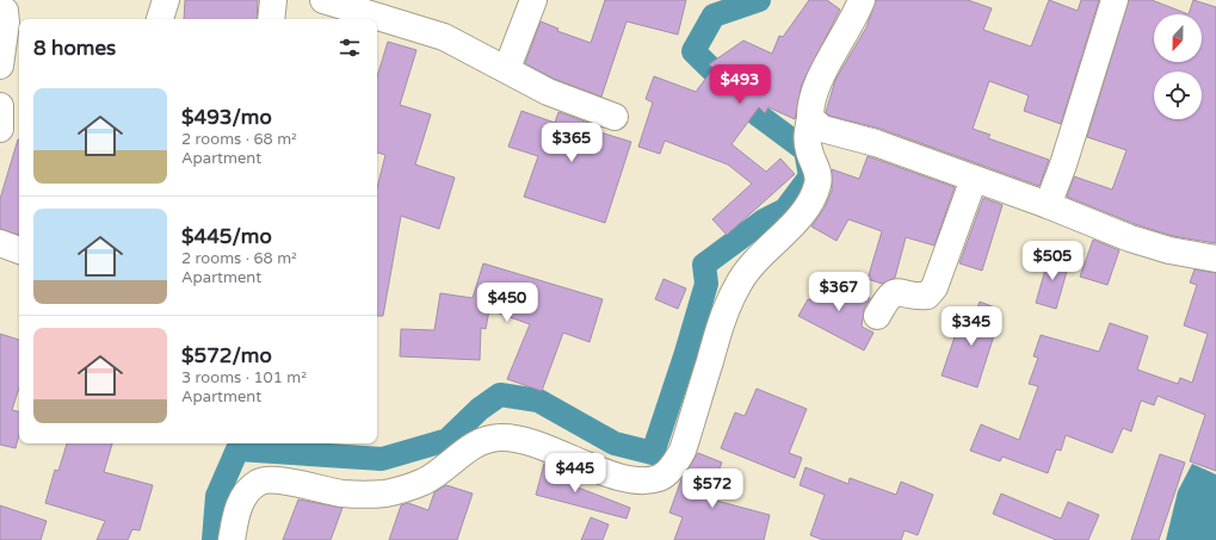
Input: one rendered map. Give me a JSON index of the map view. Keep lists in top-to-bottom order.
{
  "north": "bottom",
  "page": {
    "heading": "8 homes",
    "price": [
      "$493",
      "$365",
      "$505",
      "$367",
      "$450",
      "$345",
      "$445",
      "$572"
    ],
    "list": [
      {
        "name": "$493/mo",
        "note": "2 rooms · 68 m² · Apartment"
      },
      {
        "name": "$445/mo",
        "note": "2 rooms · 68 m² · Apartment"
      },
      {
        "name": "$572/mo",
        "note": "3 rooms · 101 m² · Apartment"
      }
    ]
  }
}
